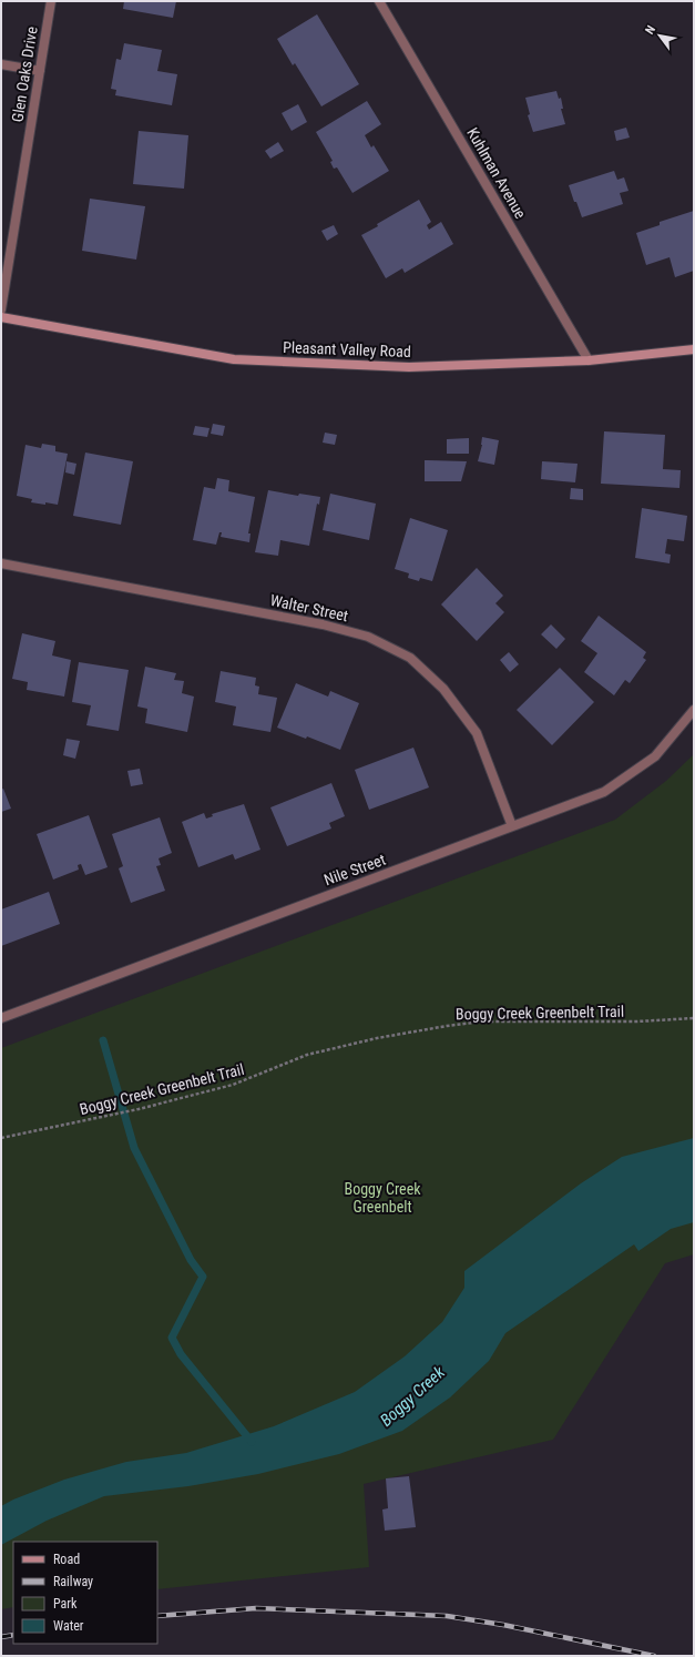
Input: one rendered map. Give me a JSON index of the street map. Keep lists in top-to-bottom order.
{
  "streets": {
    "main road": ["Pleasant Valley Road"],
    "street": [
      "Glen Oaks Drive",
      "Kuhlman Avenue",
      "Walter Street",
      "Nile Street"
    ],
    "path": ["Boggy Creek Greenbelt Trail"]
  },
  "crossings": [
    ["Kuhlman Avenue", "Pleasant Valley Road"],
    ["Walter Street", "Nile Street"]
  ],
  "water": ["Boggy Creek"],
  "parks": ["Boggy Creek Greenbelt"],
  "legend": [
    "Road",
    "Railway",
    "Park",
    "Water"
  ],
  "north": "top left"
}
